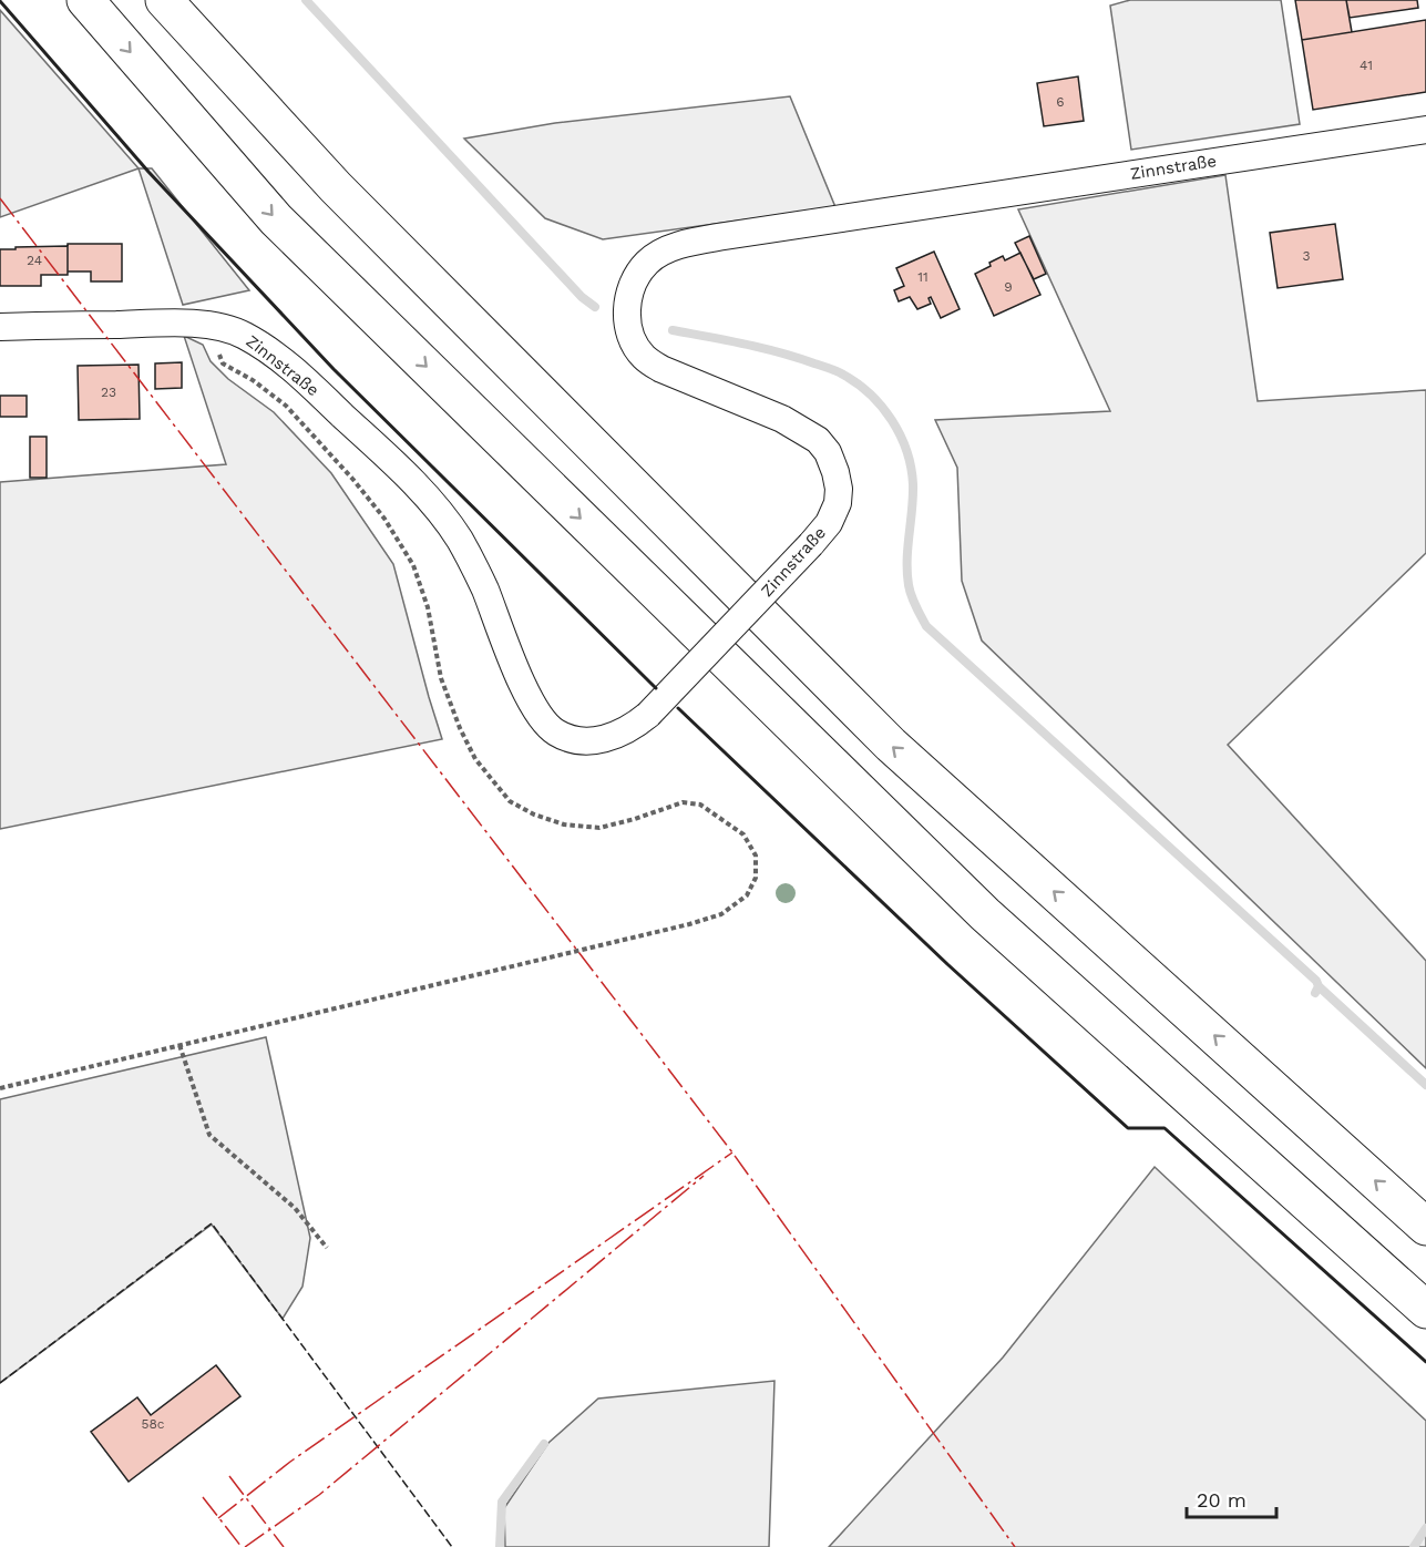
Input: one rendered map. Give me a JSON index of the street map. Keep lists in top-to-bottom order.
{
  "streets": {
    "street": ["Zinnstraße"]
  },
  "house_numbers": [
    "41",
    "6",
    "3",
    "24",
    "11",
    "9",
    "23",
    "58c"
  ],
  "scale_bar": "20 m"
}
